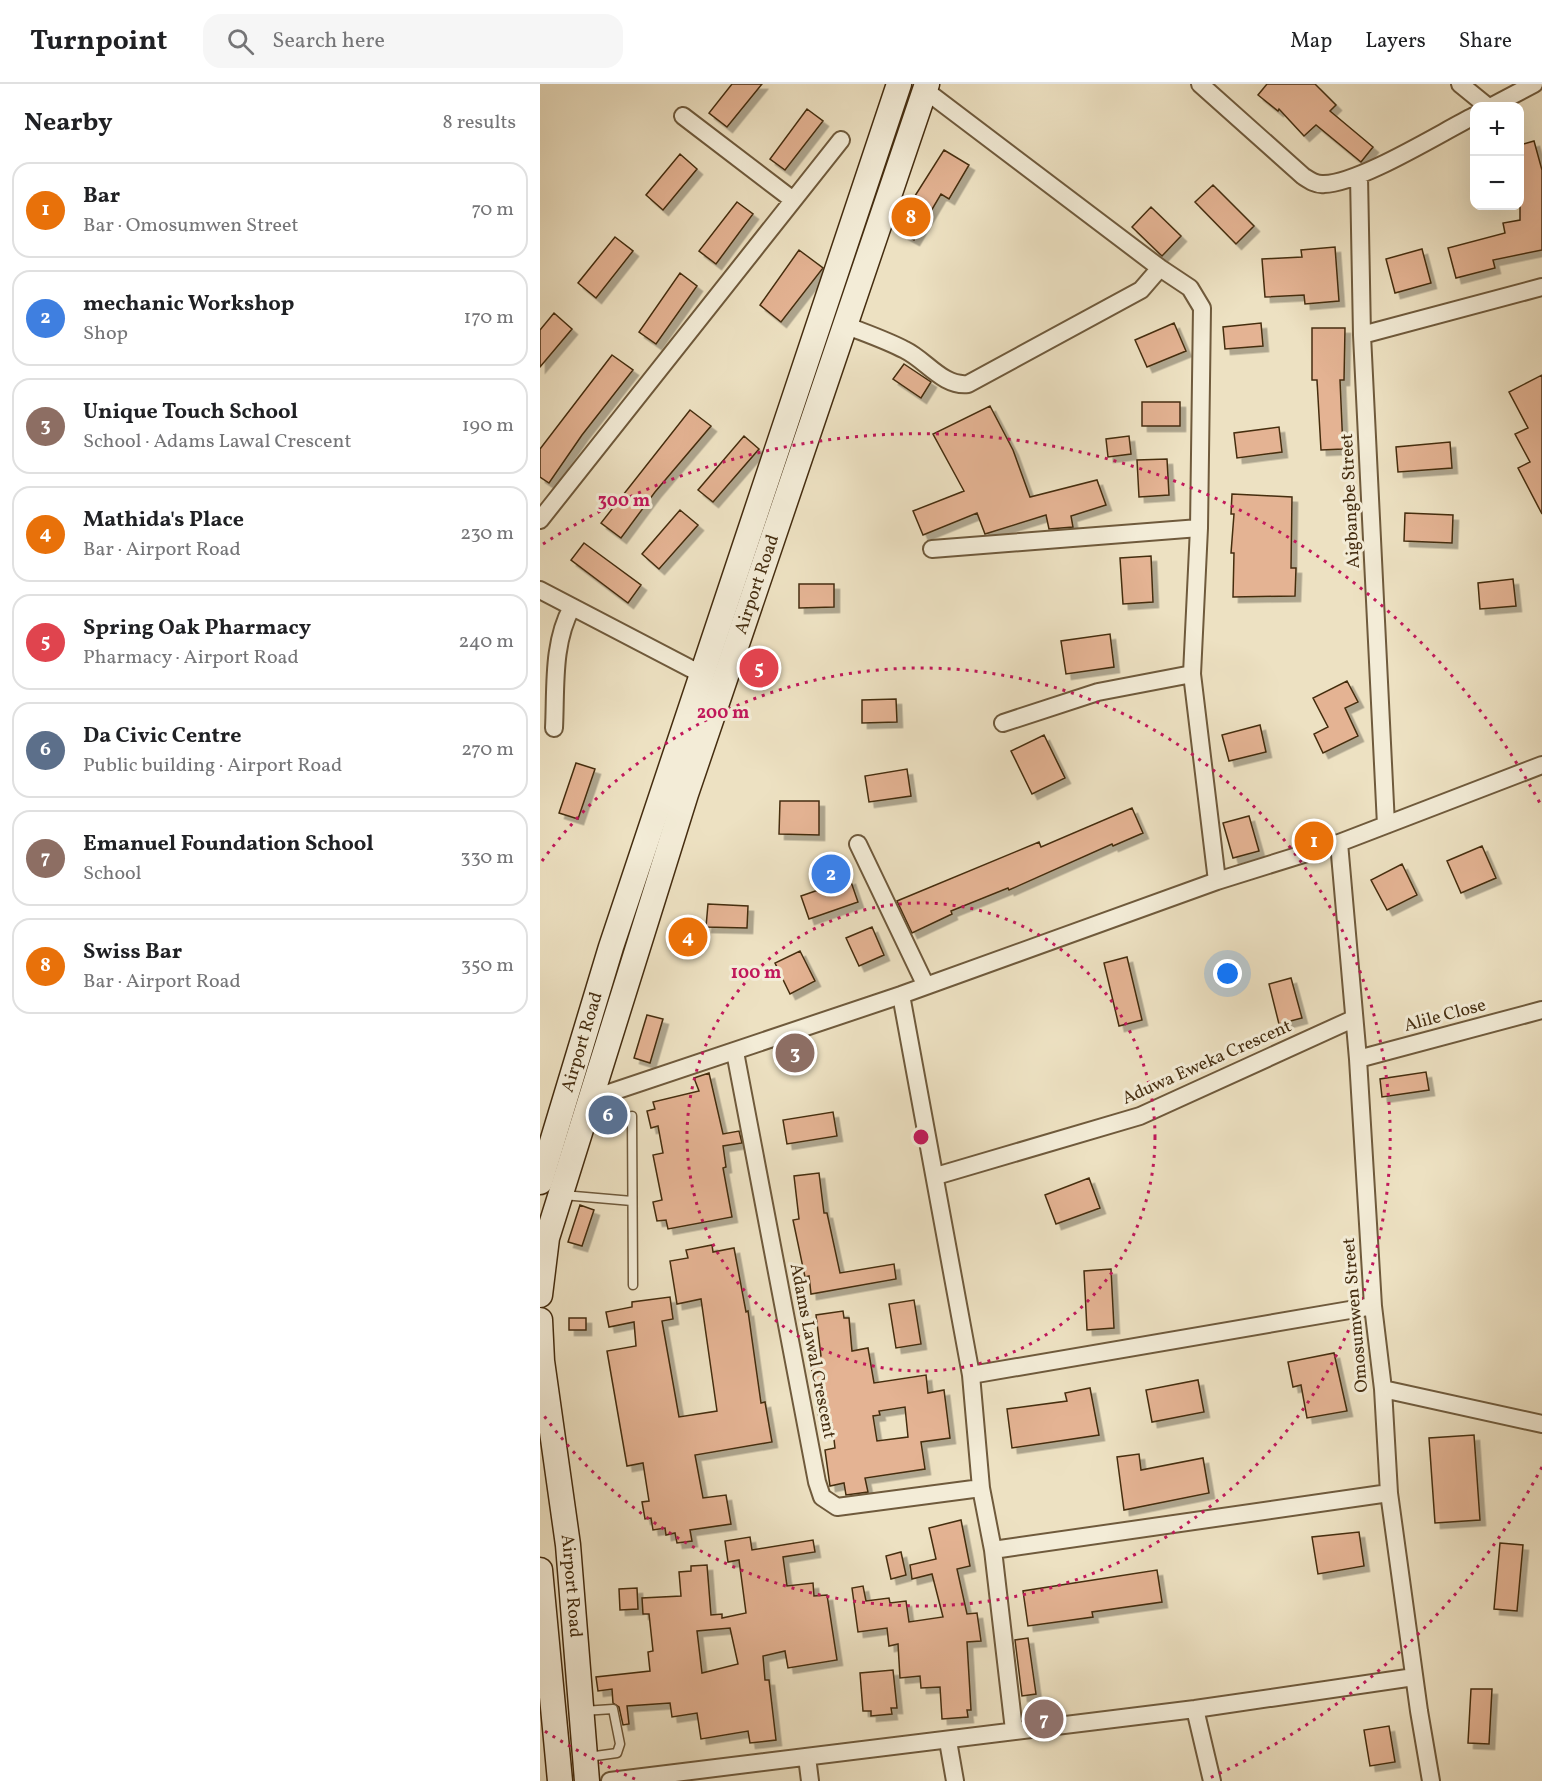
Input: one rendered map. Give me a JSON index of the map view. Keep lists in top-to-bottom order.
{
  "streets": {
    "main road": ["Airport Road"],
    "street": [
      "Aigbangbe Street",
      "Alile Close",
      "Aduwa Eweka Crescent",
      "Omosumwen Street",
      "Adams Lawal Crescent"
    ]
  },
  "crossings": [
    ["Alile Close", "Omosumwen Street"],
    ["Aduwa Eweka Crescent", "Omosumwen Street"]
  ],
  "page": {
    "header": "Turnpoint",
    "search": "Search here",
    "nav": ["Map", "Layers", "Share"],
    "heading": ["Nearby", "8 results"],
    "map_buttons": ["+", "−"],
    "list": [
      {
        "mark": "1",
        "name": "Bar",
        "note": "Bar · Omosumwen Street",
        "value": "70 m"
      },
      {
        "mark": "2",
        "name": "mechanic Workshop",
        "note": "Shop",
        "value": "170 m"
      },
      {
        "mark": "3",
        "name": "Unique Touch School",
        "note": "School · Adams Lawal Crescent",
        "value": "190 m"
      },
      {
        "mark": "4",
        "name": "Mathida's Place",
        "note": "Bar · Airport Road",
        "value": "230 m"
      },
      {
        "mark": "5",
        "name": "Spring Oak Pharmacy",
        "note": "Pharmacy · Airport Road",
        "value": "240 m"
      },
      {
        "mark": "6",
        "name": "Da Civic Centre",
        "note": "Public building · Airport Road",
        "value": "270 m"
      },
      {
        "mark": "7",
        "name": "Emanuel Foundation School",
        "note": "School",
        "value": "330 m"
      },
      {
        "mark": "8",
        "name": "Swiss Bar",
        "note": "Bar · Airport Road",
        "value": "350 m"
      }
    ],
    "pins": [
      "8",
      "5",
      "1",
      "2",
      "4",
      "3",
      "6",
      "7"
    ]
  },
  "rings": ["300 m", "200 m", "100 m"]
}
